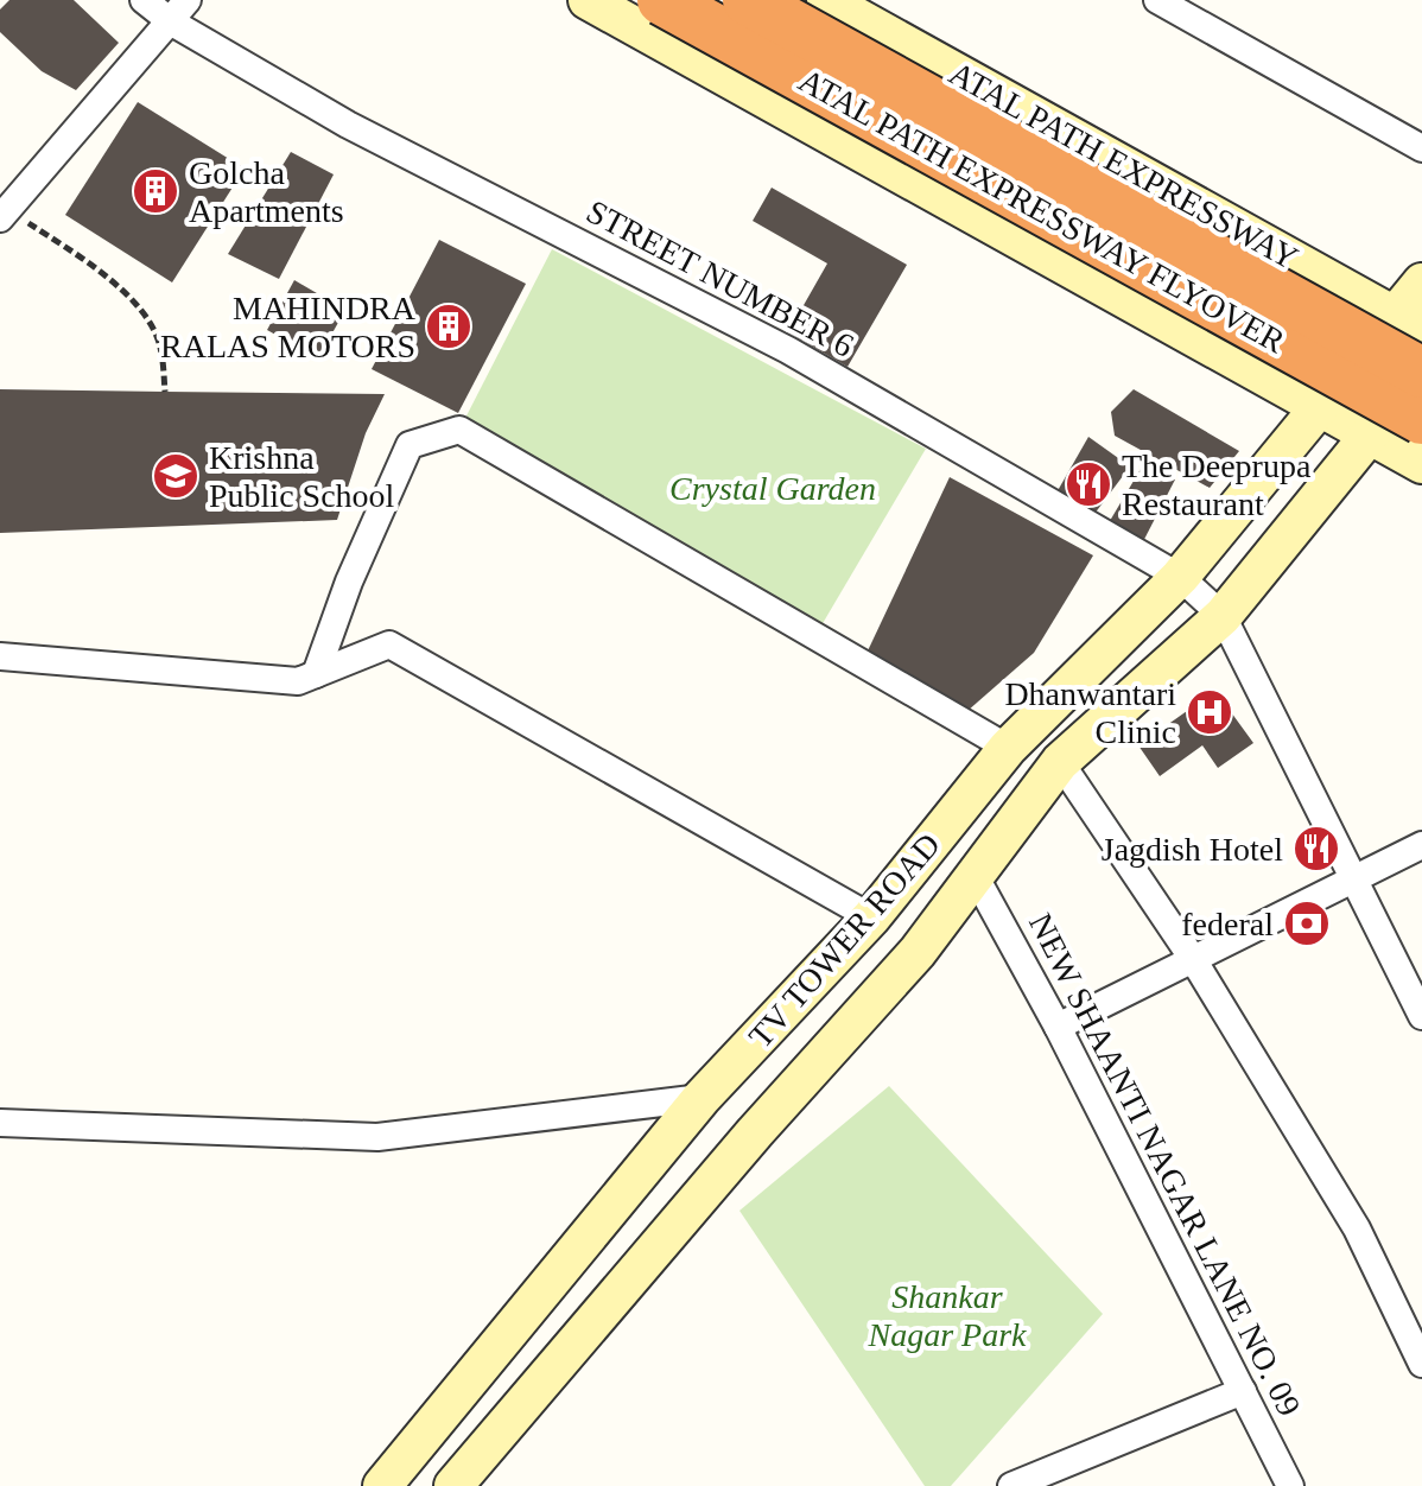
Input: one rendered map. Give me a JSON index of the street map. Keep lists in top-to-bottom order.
{
  "streets": {
    "highway": ["ATAL PATH EXPRESSWAY FLYOVER"],
    "main road": ["ATAL PATH EXPRESSWAY", "TV TOWER ROAD"],
    "street": ["STREET NUMBER 6", "NEW SHAANTI NAGAR LANE NO. 09"]
  },
  "crossings": [
    ["ATAL PATH EXPRESSWAY", "TV TOWER ROAD"],
    ["ATAL PATH EXPRESSWAY FLYOVER", "TV TOWER ROAD"],
    ["STREET NUMBER 6", "TV TOWER ROAD"],
    ["TV TOWER ROAD", "NEW SHAANTI NAGAR LANE NO. 09"]
  ],
  "parks": ["Crystal Garden", "Shankar Nagar Park"],
  "places": {
    "building": ["Golcha Apartments", "MAHINDRA RALAS MOTORS"],
    "school or university": ["Krishna Public School"],
    "restaurant": ["The Deeprupa Restaurant", "Jagdish Hotel"],
    "hospital": ["Dhanwantari Clinic"],
    "bank": ["federal"]
  }
}
